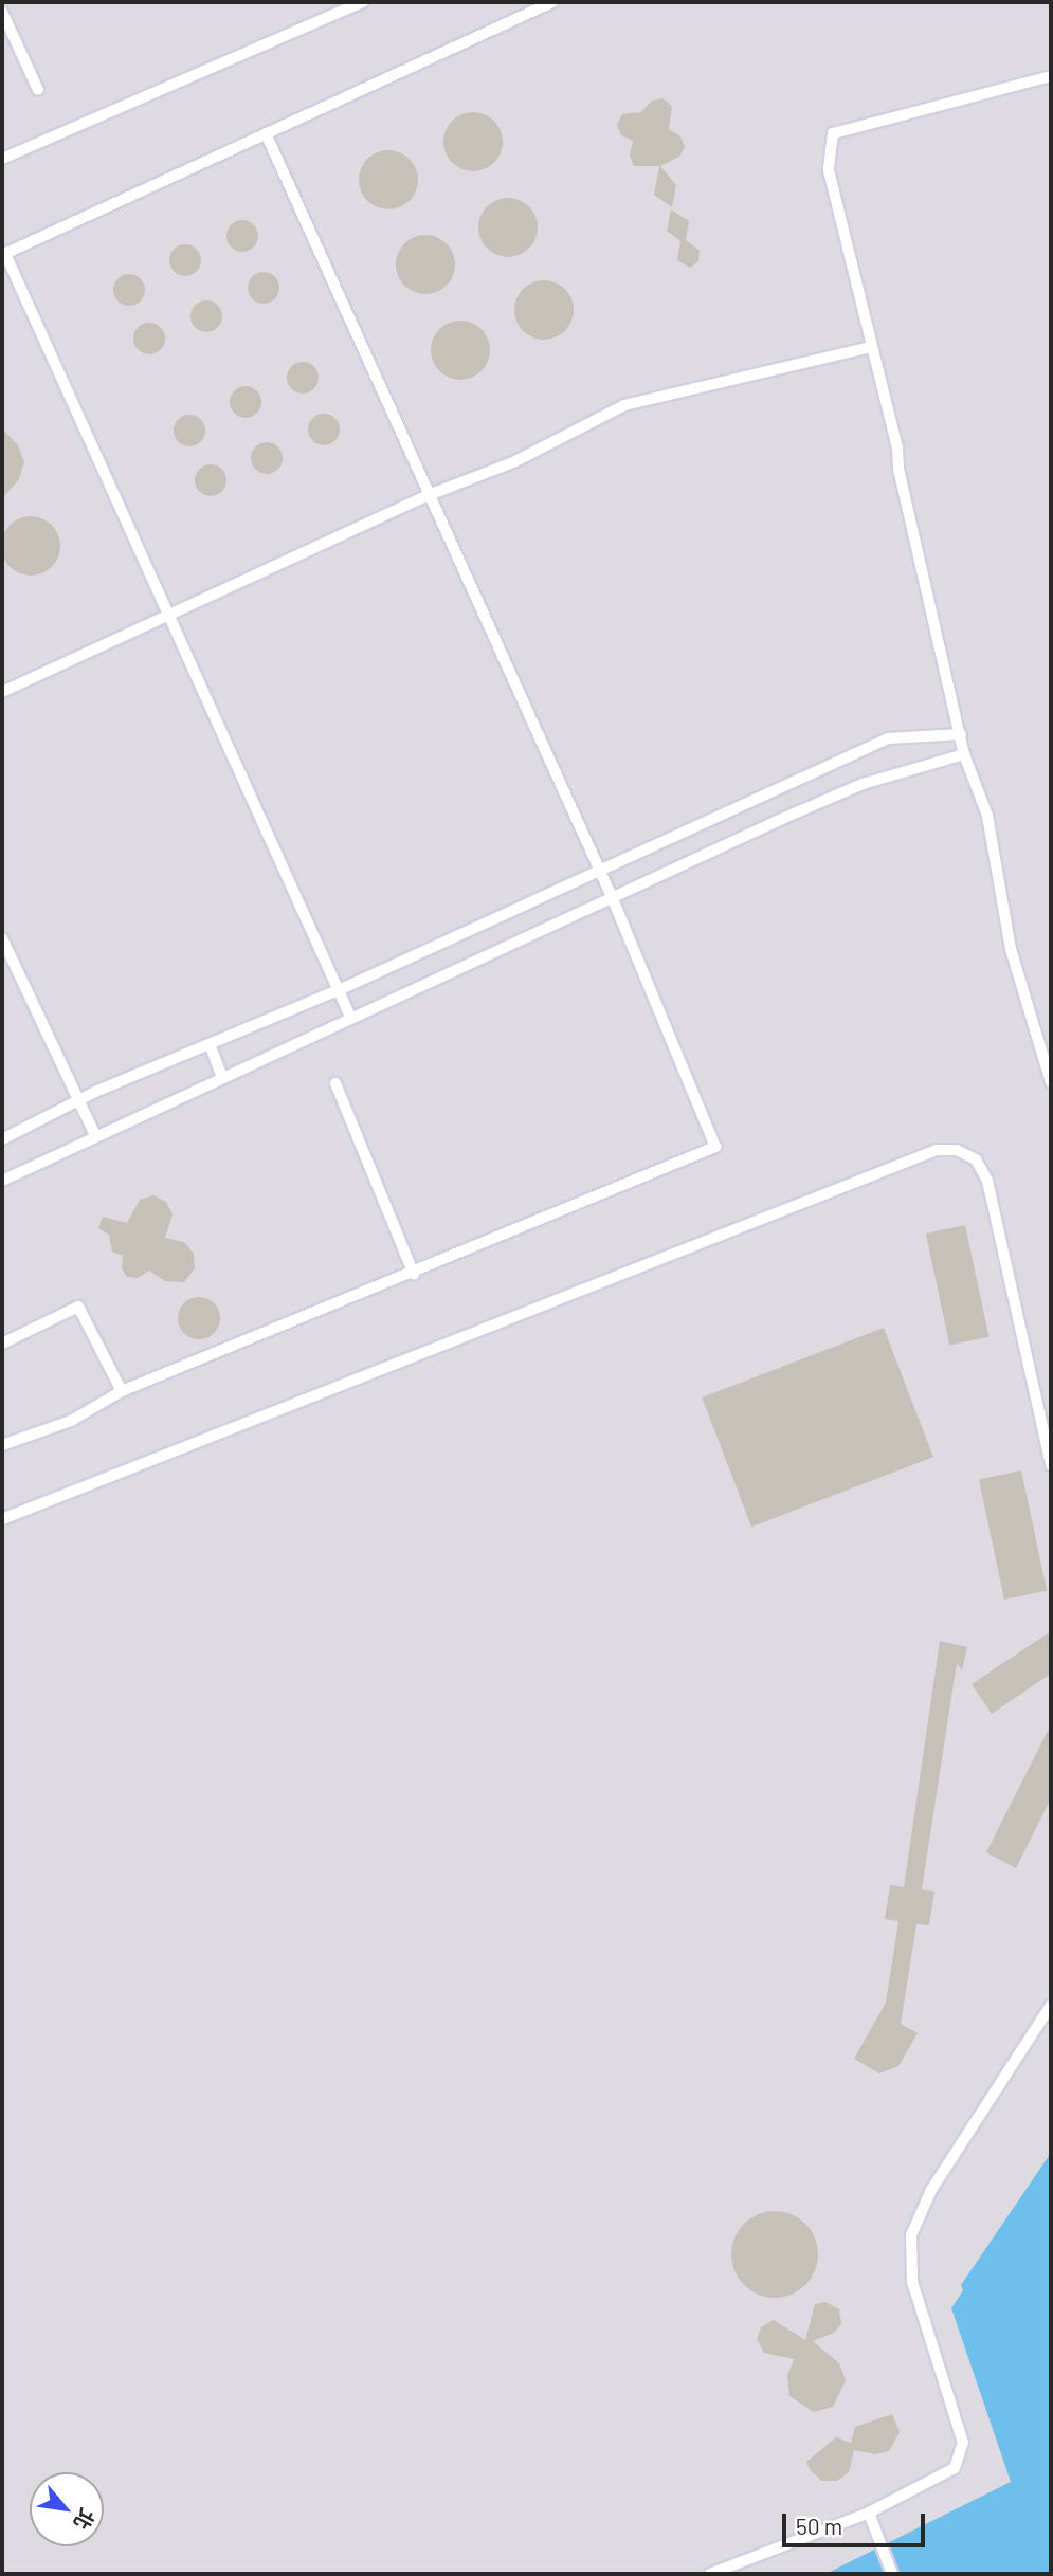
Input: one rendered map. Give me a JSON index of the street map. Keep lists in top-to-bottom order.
{
  "scale_bar": "50 m",
  "north": "bottom right"
}
